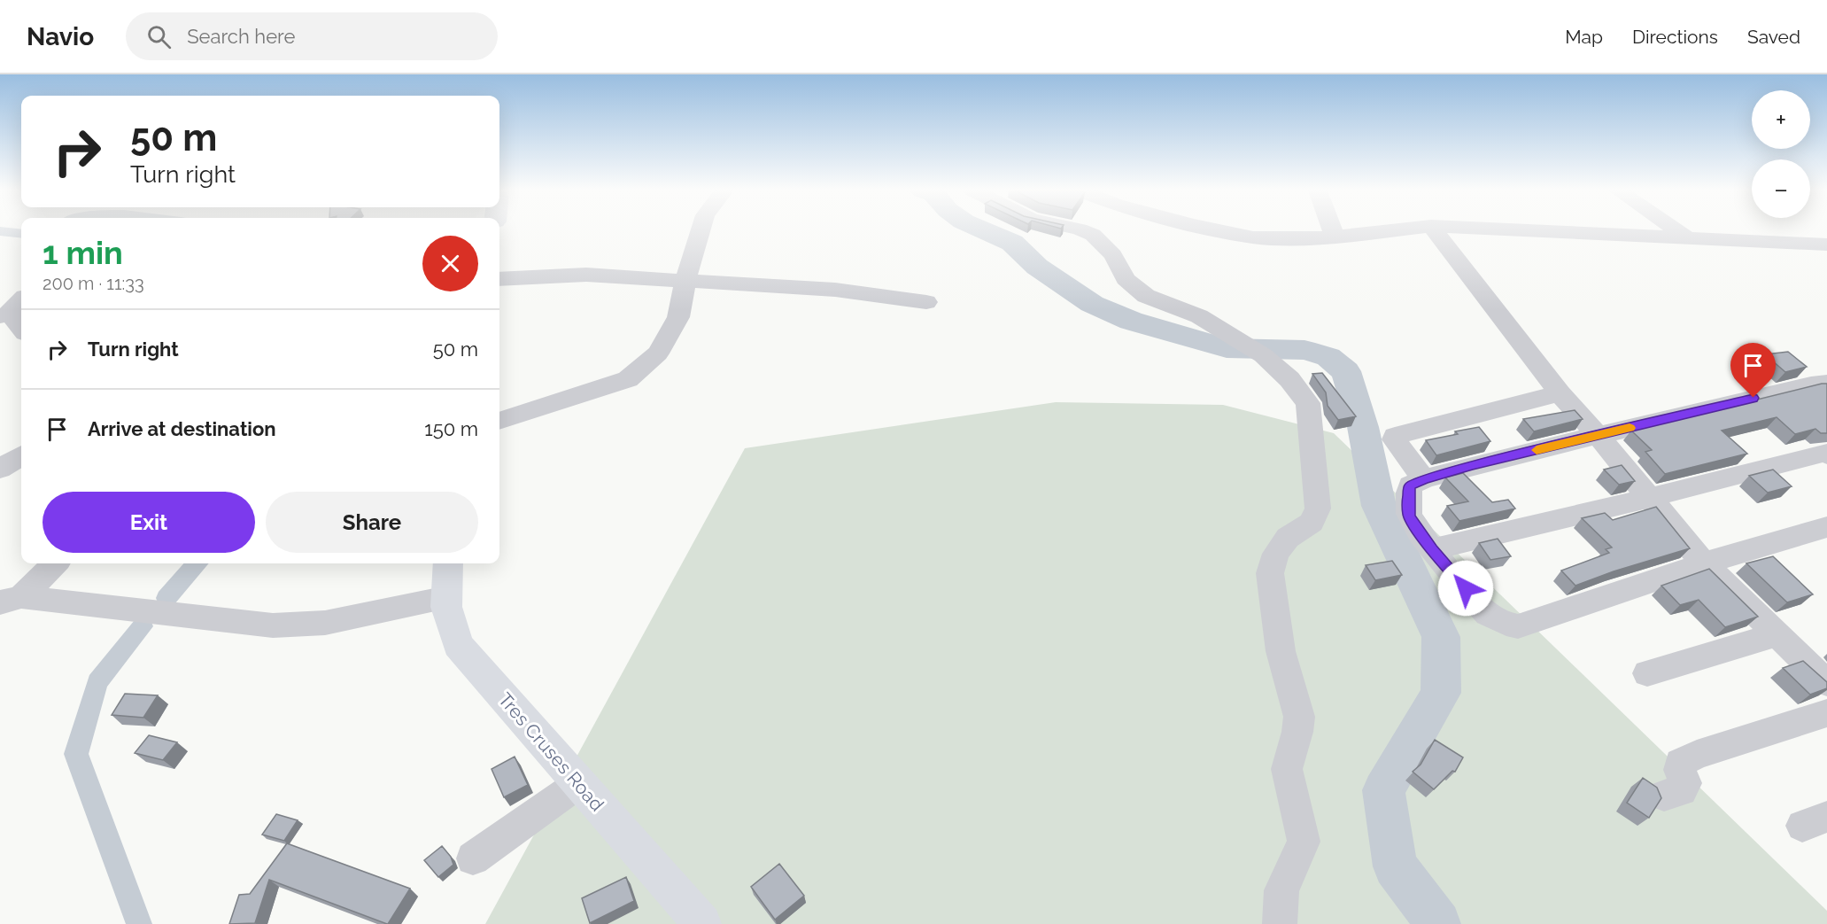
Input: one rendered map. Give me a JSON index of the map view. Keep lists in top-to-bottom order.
{
  "streets": {
    "main road": ["Tres Cruses Road"]
  },
  "page": {
    "header": "Navio",
    "search": "Search here",
    "nav": ["Map", "Directions", "Saved"],
    "map_buttons": ["+", "−"],
    "turn": ["50 m", "Turn right"],
    "heading": ["1 min", "200 m · 11:33"],
    "list": [
      {
        "name": "Turn right",
        "value": "50 m"
      },
      {
        "name": "Arrive at destination",
        "value": "150 m"
      }
    ],
    "buttons": ["Exit", "Share"]
  }
}
